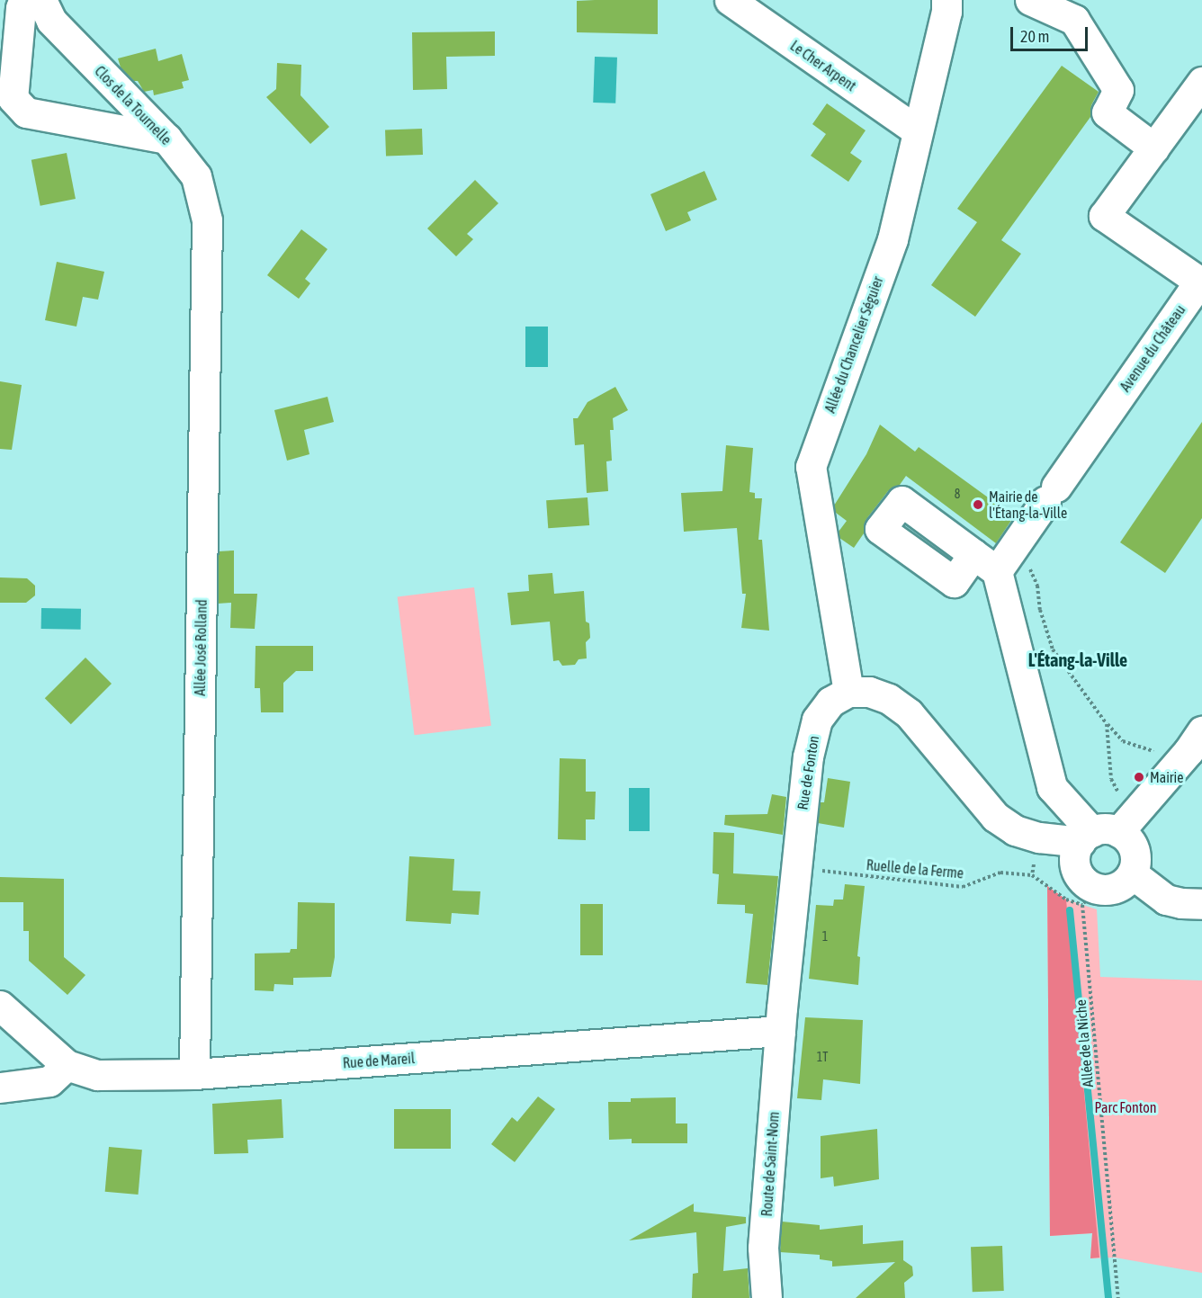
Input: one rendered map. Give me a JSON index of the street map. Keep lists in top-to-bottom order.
{
  "streets": {
    "street": [
      "Le Cher Arpent",
      "Clos de la Tournelle",
      "Allée du Chancelier Séguier",
      "Avenue du Château",
      "Allée José Rolland",
      "Rue de Fonton",
      "Rue de Mareil",
      "Route de Saint-Nom"
    ],
    "path": ["Ruelle de la Ferme", "Allée de la Niche"]
  },
  "crossings": [
    ["Le Cher Arpent", "Allée du Chancelier Séguier"],
    ["Clos de la Tournelle", "Allée José Rolland"],
    ["Allée du Chancelier Séguier", "Rue de Fonton"],
    ["Allée José Rolland", "Rue de Mareil"],
    ["Rue de Fonton", "Ruelle de la Ferme"],
    ["Rue de Fonton", "Rue de Mareil"],
    ["Rue de Fonton", "Route de Saint-Nom"],
    ["Rue de Mareil", "Route de Saint-Nom"]
  ],
  "districts": ["L'Étang-la-Ville"],
  "parks": ["Parc Fonton"],
  "places": ["Mairie de l'Étang-la-Ville", "Mairie"],
  "house_numbers": ["8", "1", "1T"],
  "scale_bar": "20 m"
}
